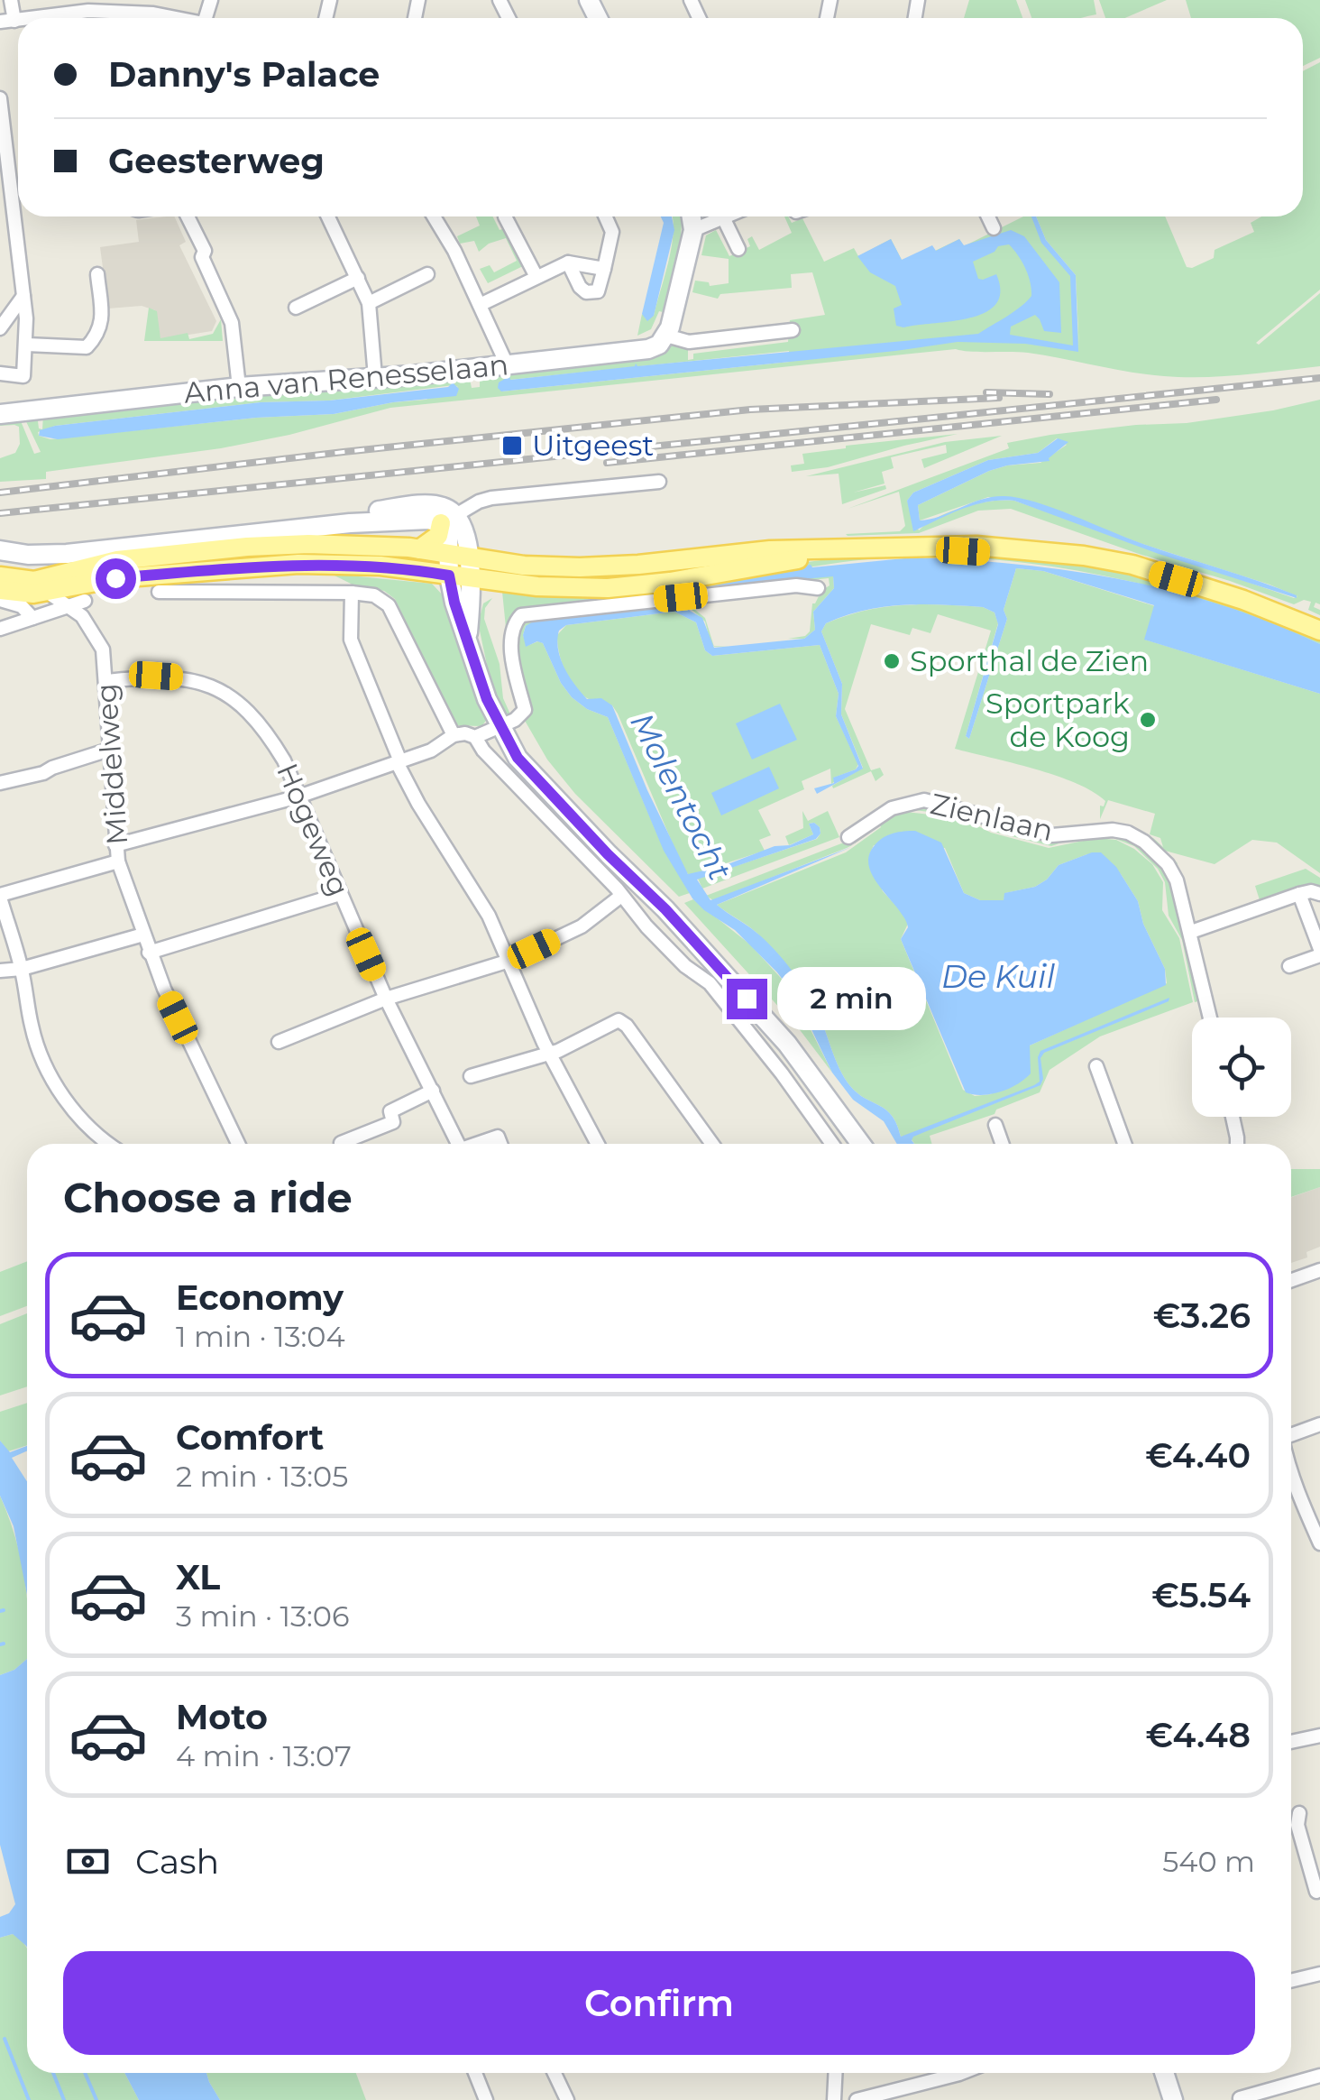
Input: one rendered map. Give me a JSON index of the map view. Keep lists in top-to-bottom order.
{
  "streets": {
    "main road": ["Anna van Renesselaan"],
    "street": ["Middelweg", "Zienlaan", "Hogeweg"]
  },
  "crossings": [
    ["Middelweg", "Hogeweg"]
  ],
  "water": ["Molentocht", "De Kuil"],
  "places": {
    "transit": ["Uitgeest"],
    "other": ["Sporthal de Zien", "Sportpark de Koog"]
  },
  "page": {
    "banner": ["Danny's Palace", "Geesterweg"],
    "bubble": "2 min",
    "heading": "Choose a ride",
    "list": [
      {
        "name": "Economy",
        "note": "1 min · 13:04",
        "value": "€3.26"
      },
      {
        "name": "Comfort",
        "note": "2 min · 13:05",
        "value": "€4.40"
      },
      {
        "name": "XL",
        "note": "3 min · 13:06",
        "value": "€5.54"
      },
      {
        "name": "Moto",
        "note": "4 min · 13:07",
        "value": "€4.48"
      }
    ],
    "pay": ["Cash", "540 m"],
    "buttons": "Confirm"
  }
}
